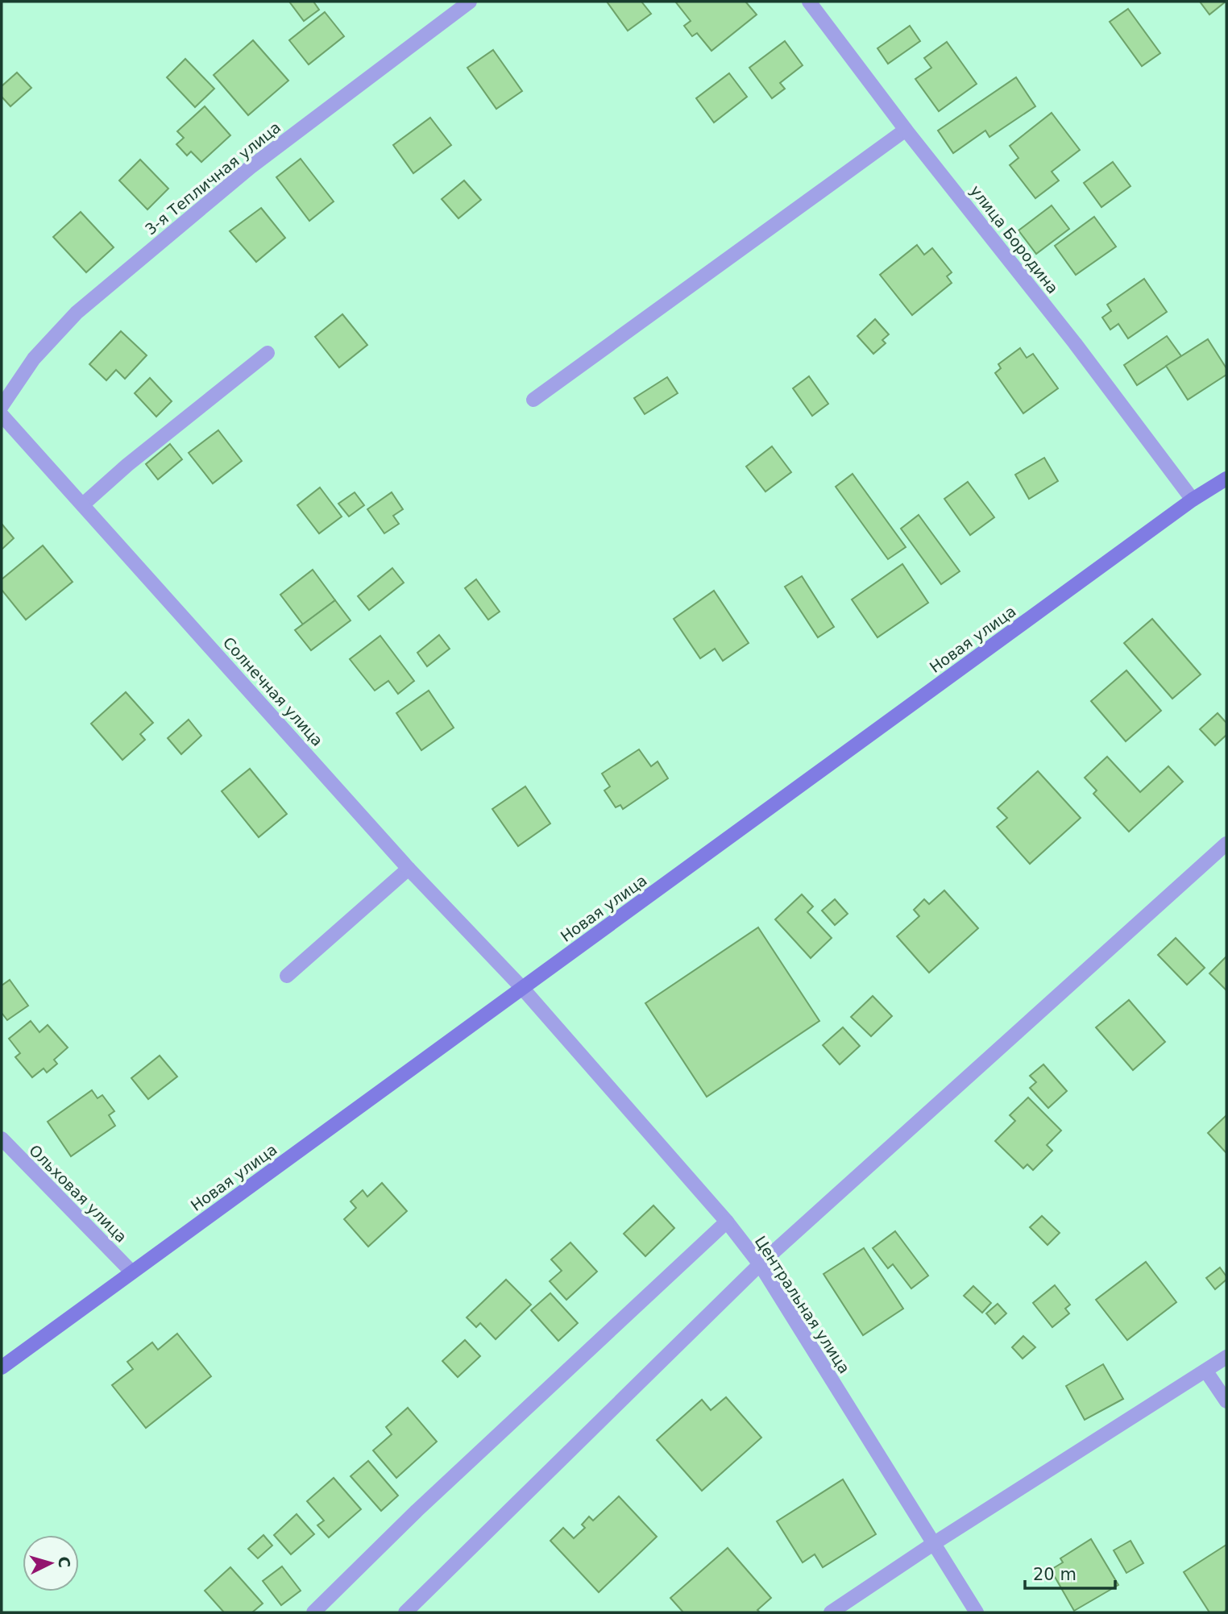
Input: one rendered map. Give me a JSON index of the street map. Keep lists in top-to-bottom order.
{
  "streets": {
    "main road": ["Новая улица"],
    "street": [
      "3-я Тепличная улица",
      "улица Бородина",
      "Солнечная улица",
      "Ольховая улица",
      "Центральная улица"
    ]
  },
  "crossings": [
    ["улица Бородина", "Новая улица"],
    ["Новая улица", "Солнечная улица"],
    ["Новая улица", "Ольховая улица"],
    ["Новая улица", "Центральная улица"],
    ["Солнечная улица", "Центральная улица"]
  ],
  "scale_bar": "20 m",
  "north": "right"
}
